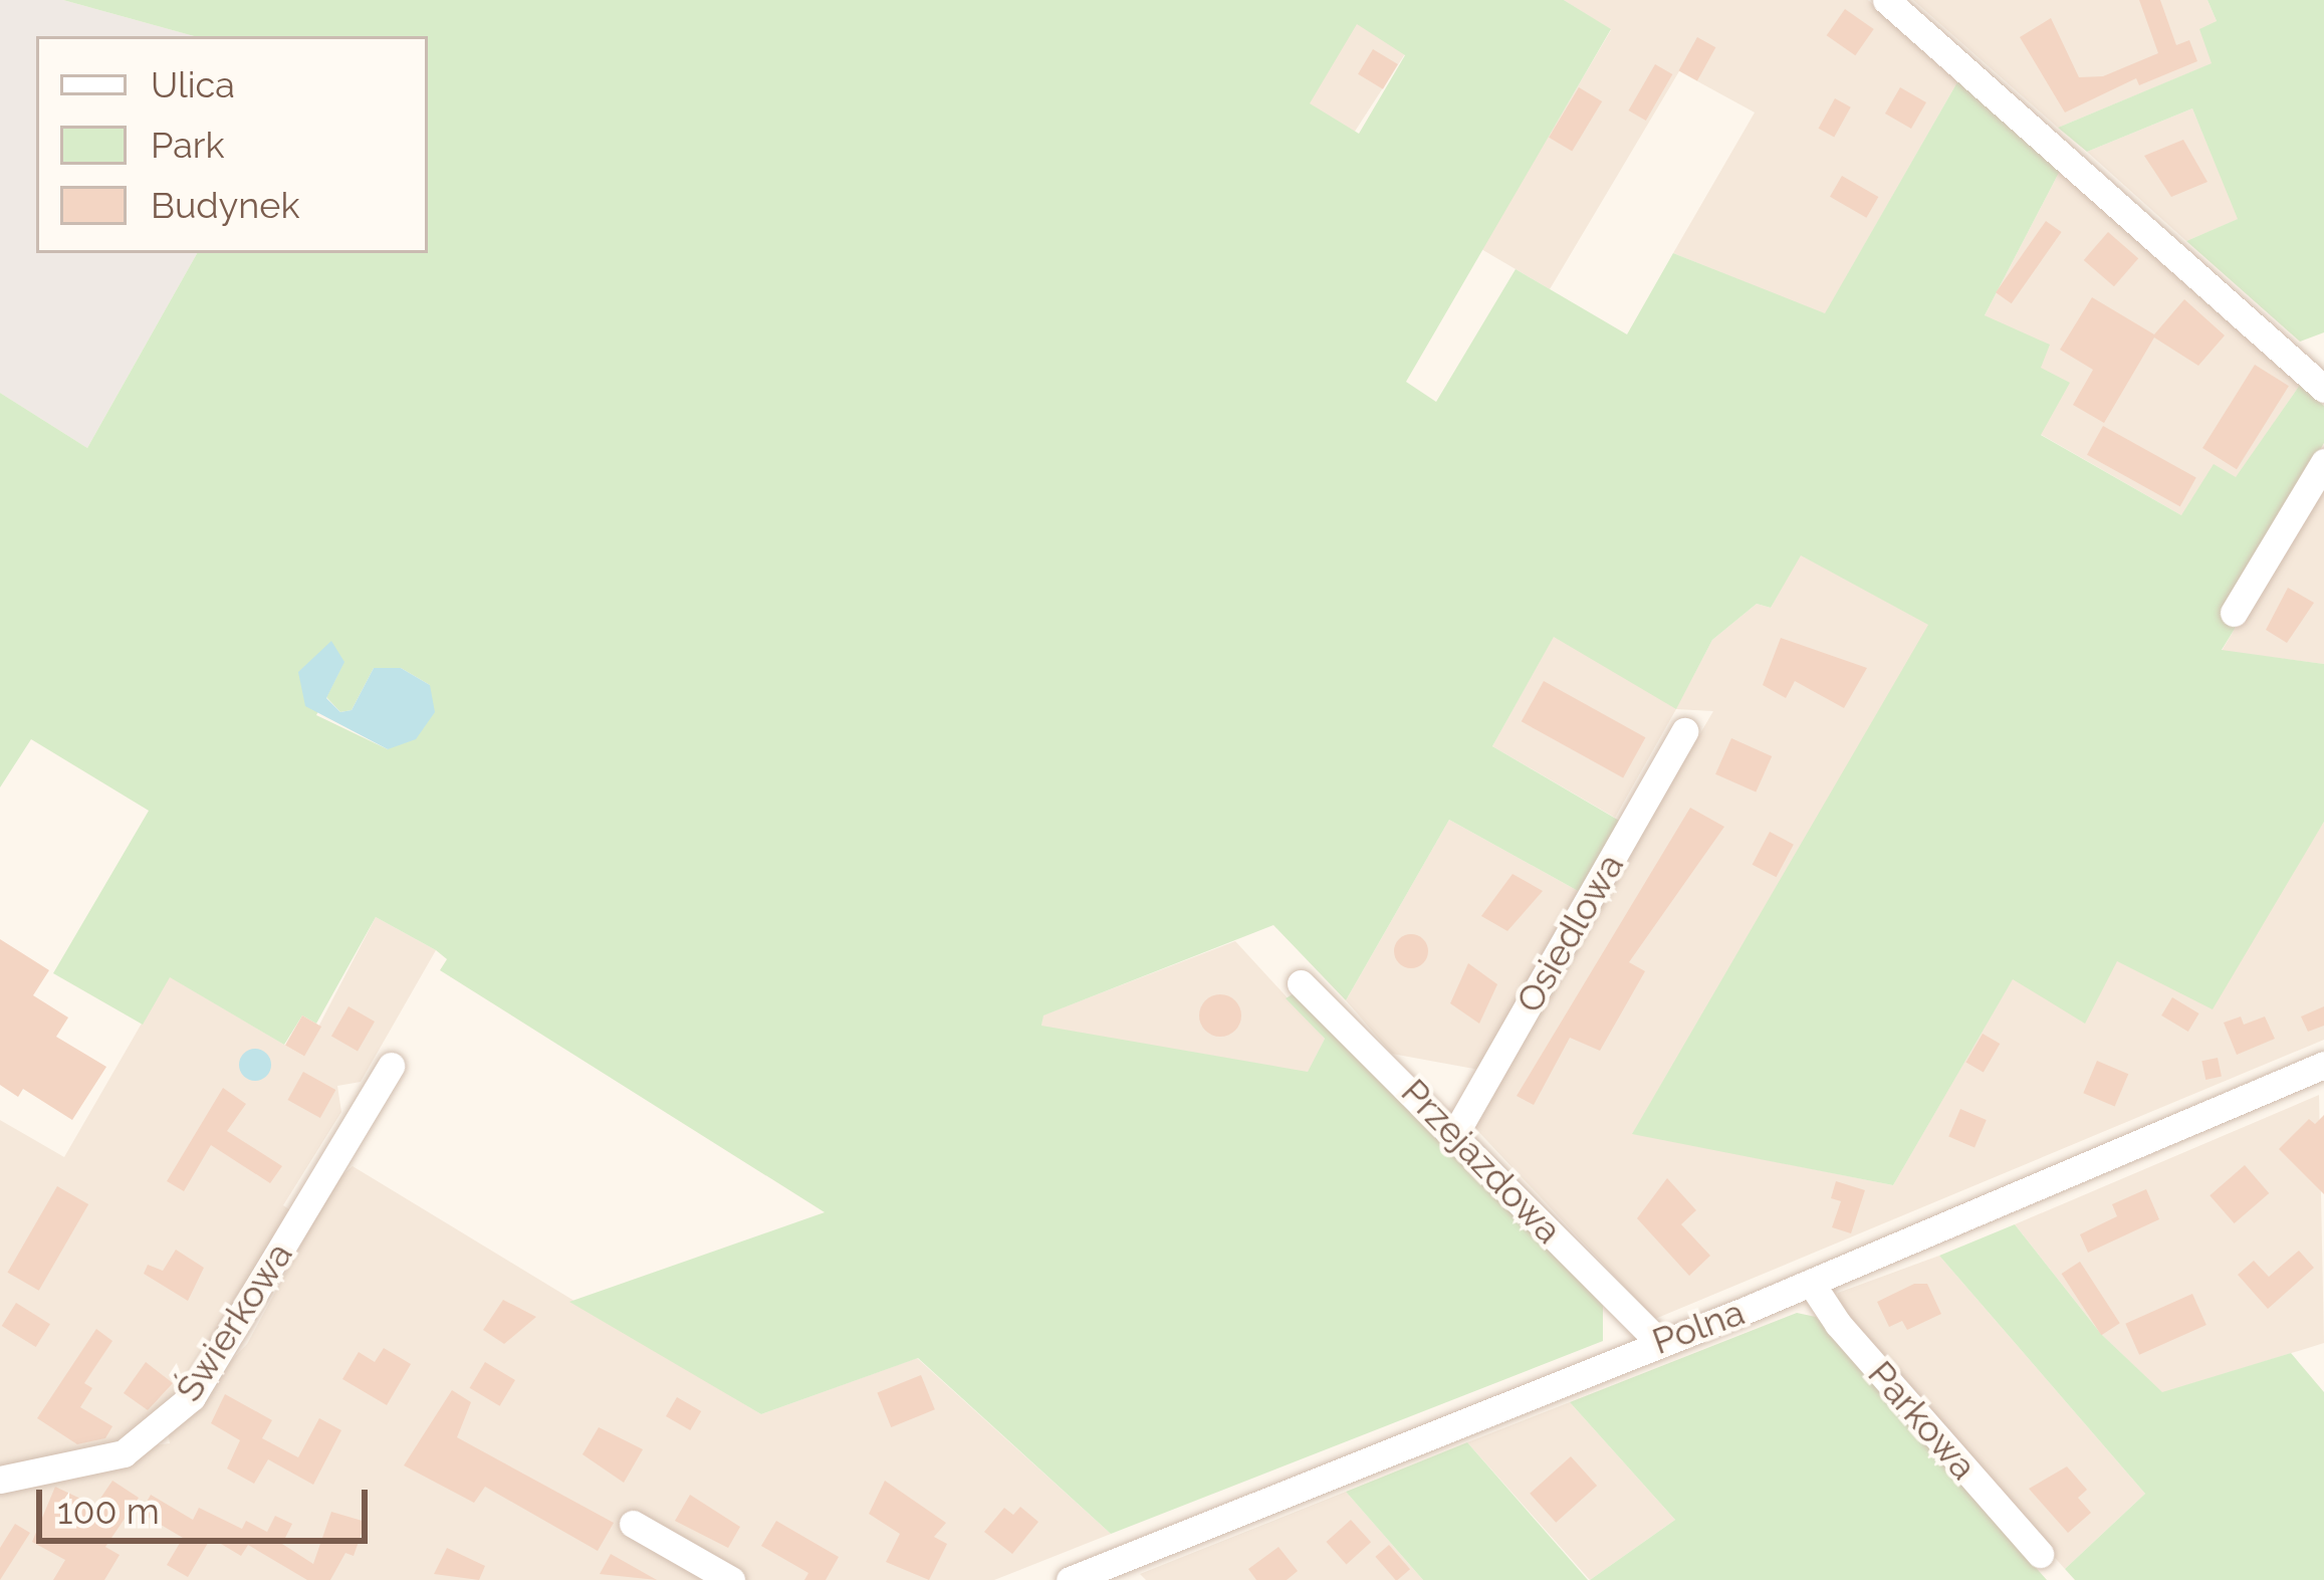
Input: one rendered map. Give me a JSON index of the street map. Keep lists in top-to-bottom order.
{
  "streets": {
    "street": [
      "Osiedlowa",
      "Przejazdowa",
      "Świerkowa",
      "Polna",
      "Parkowa"
    ]
  },
  "crossings": [
    ["Osiedlowa", "Przejazdowa"],
    ["Przejazdowa", "Polna"],
    ["Polna", "Parkowa"]
  ],
  "legend": ["Ulica", "Park", "Budynek"],
  "scale_bar": "100 m"
}
